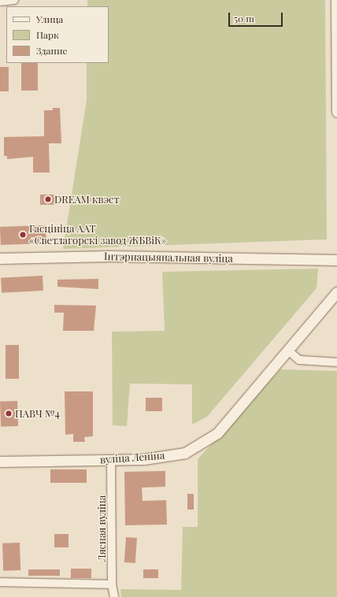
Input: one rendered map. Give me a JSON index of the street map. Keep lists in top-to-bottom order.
{
  "streets": {
    "street": ["Інтэрнацыянальная вуліца", "вуліца Леніна", "Лясная вуліца"]
  },
  "crossings": [
    ["вуліца Леніна", "Лясная вуліца"]
  ],
  "places": ["DREAM квэст", "Гасцініца ААТ «Светлагорскі завод ЖБВіК»", "ПАВЧ №4"],
  "legend": ["Улица", "Парк", "Здание"],
  "scale_bar": "50 m"
}
